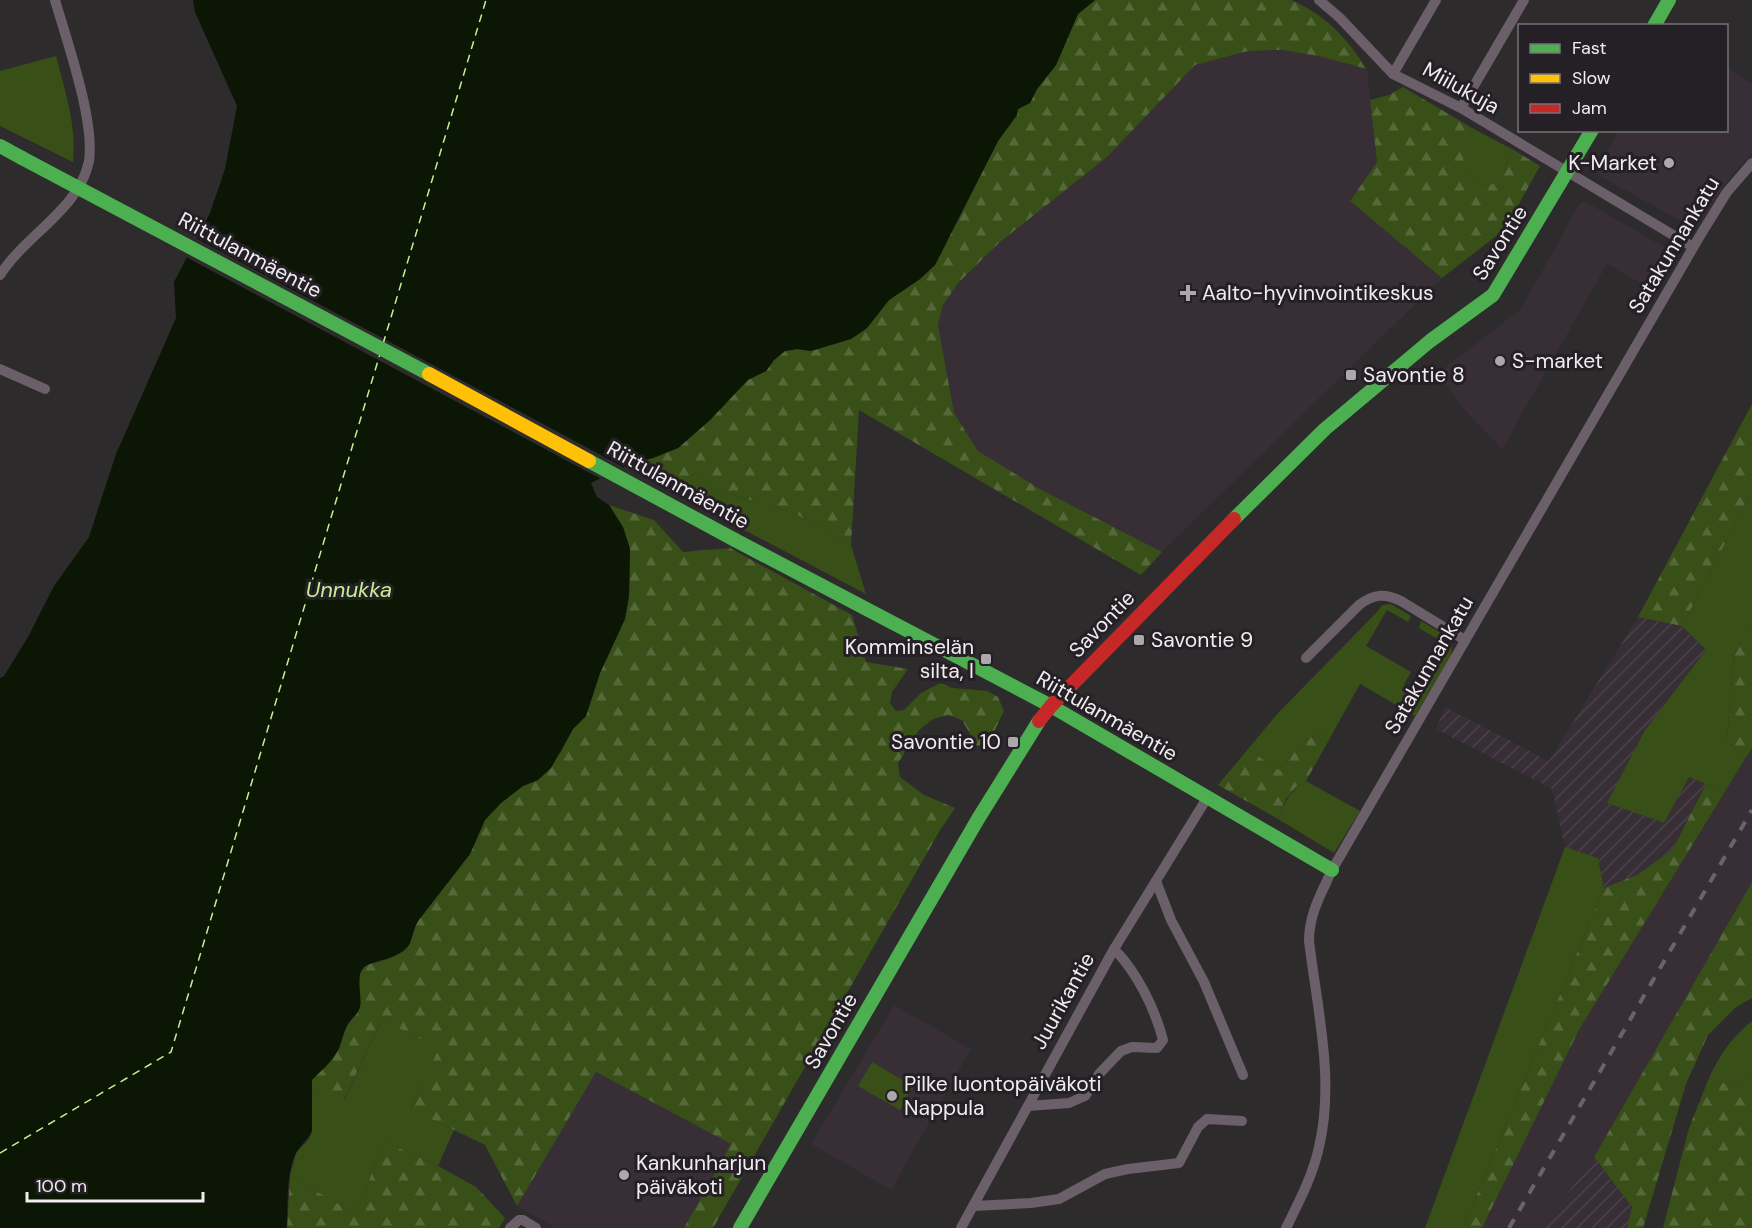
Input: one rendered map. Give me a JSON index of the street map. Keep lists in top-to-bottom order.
{
  "streets": {
    "street": [
      "Miilukuja",
      "Savontie",
      "Satakunnankatu",
      "Riittulanmäentie",
      "Juurikantie"
    ]
  },
  "crossings": [
    ["Miilukuja", "Savontie"],
    ["Miilukuja", "Satakunnankatu"],
    ["Savontie", "Riittulanmäentie"],
    ["Satakunnankatu", "Riittulanmäentie"],
    ["Riittulanmäentie", "Juurikantie"]
  ],
  "water": ["Unnukka"],
  "places": {
    "other": [
      "K-Market",
      "S-market",
      "Pilke luontopäiväkoti Nappula",
      "Kankunharjun päiväkoti"
    ],
    "health": ["Aalto-hyvinvointikeskus"],
    "transit": [
      "Savontie 8",
      "Savontie 9",
      "Komminselän silta, I",
      "Savontie 10"
    ]
  },
  "legend": ["Fast", "Slow", "Jam"],
  "scale_bar": "100 m"
}
